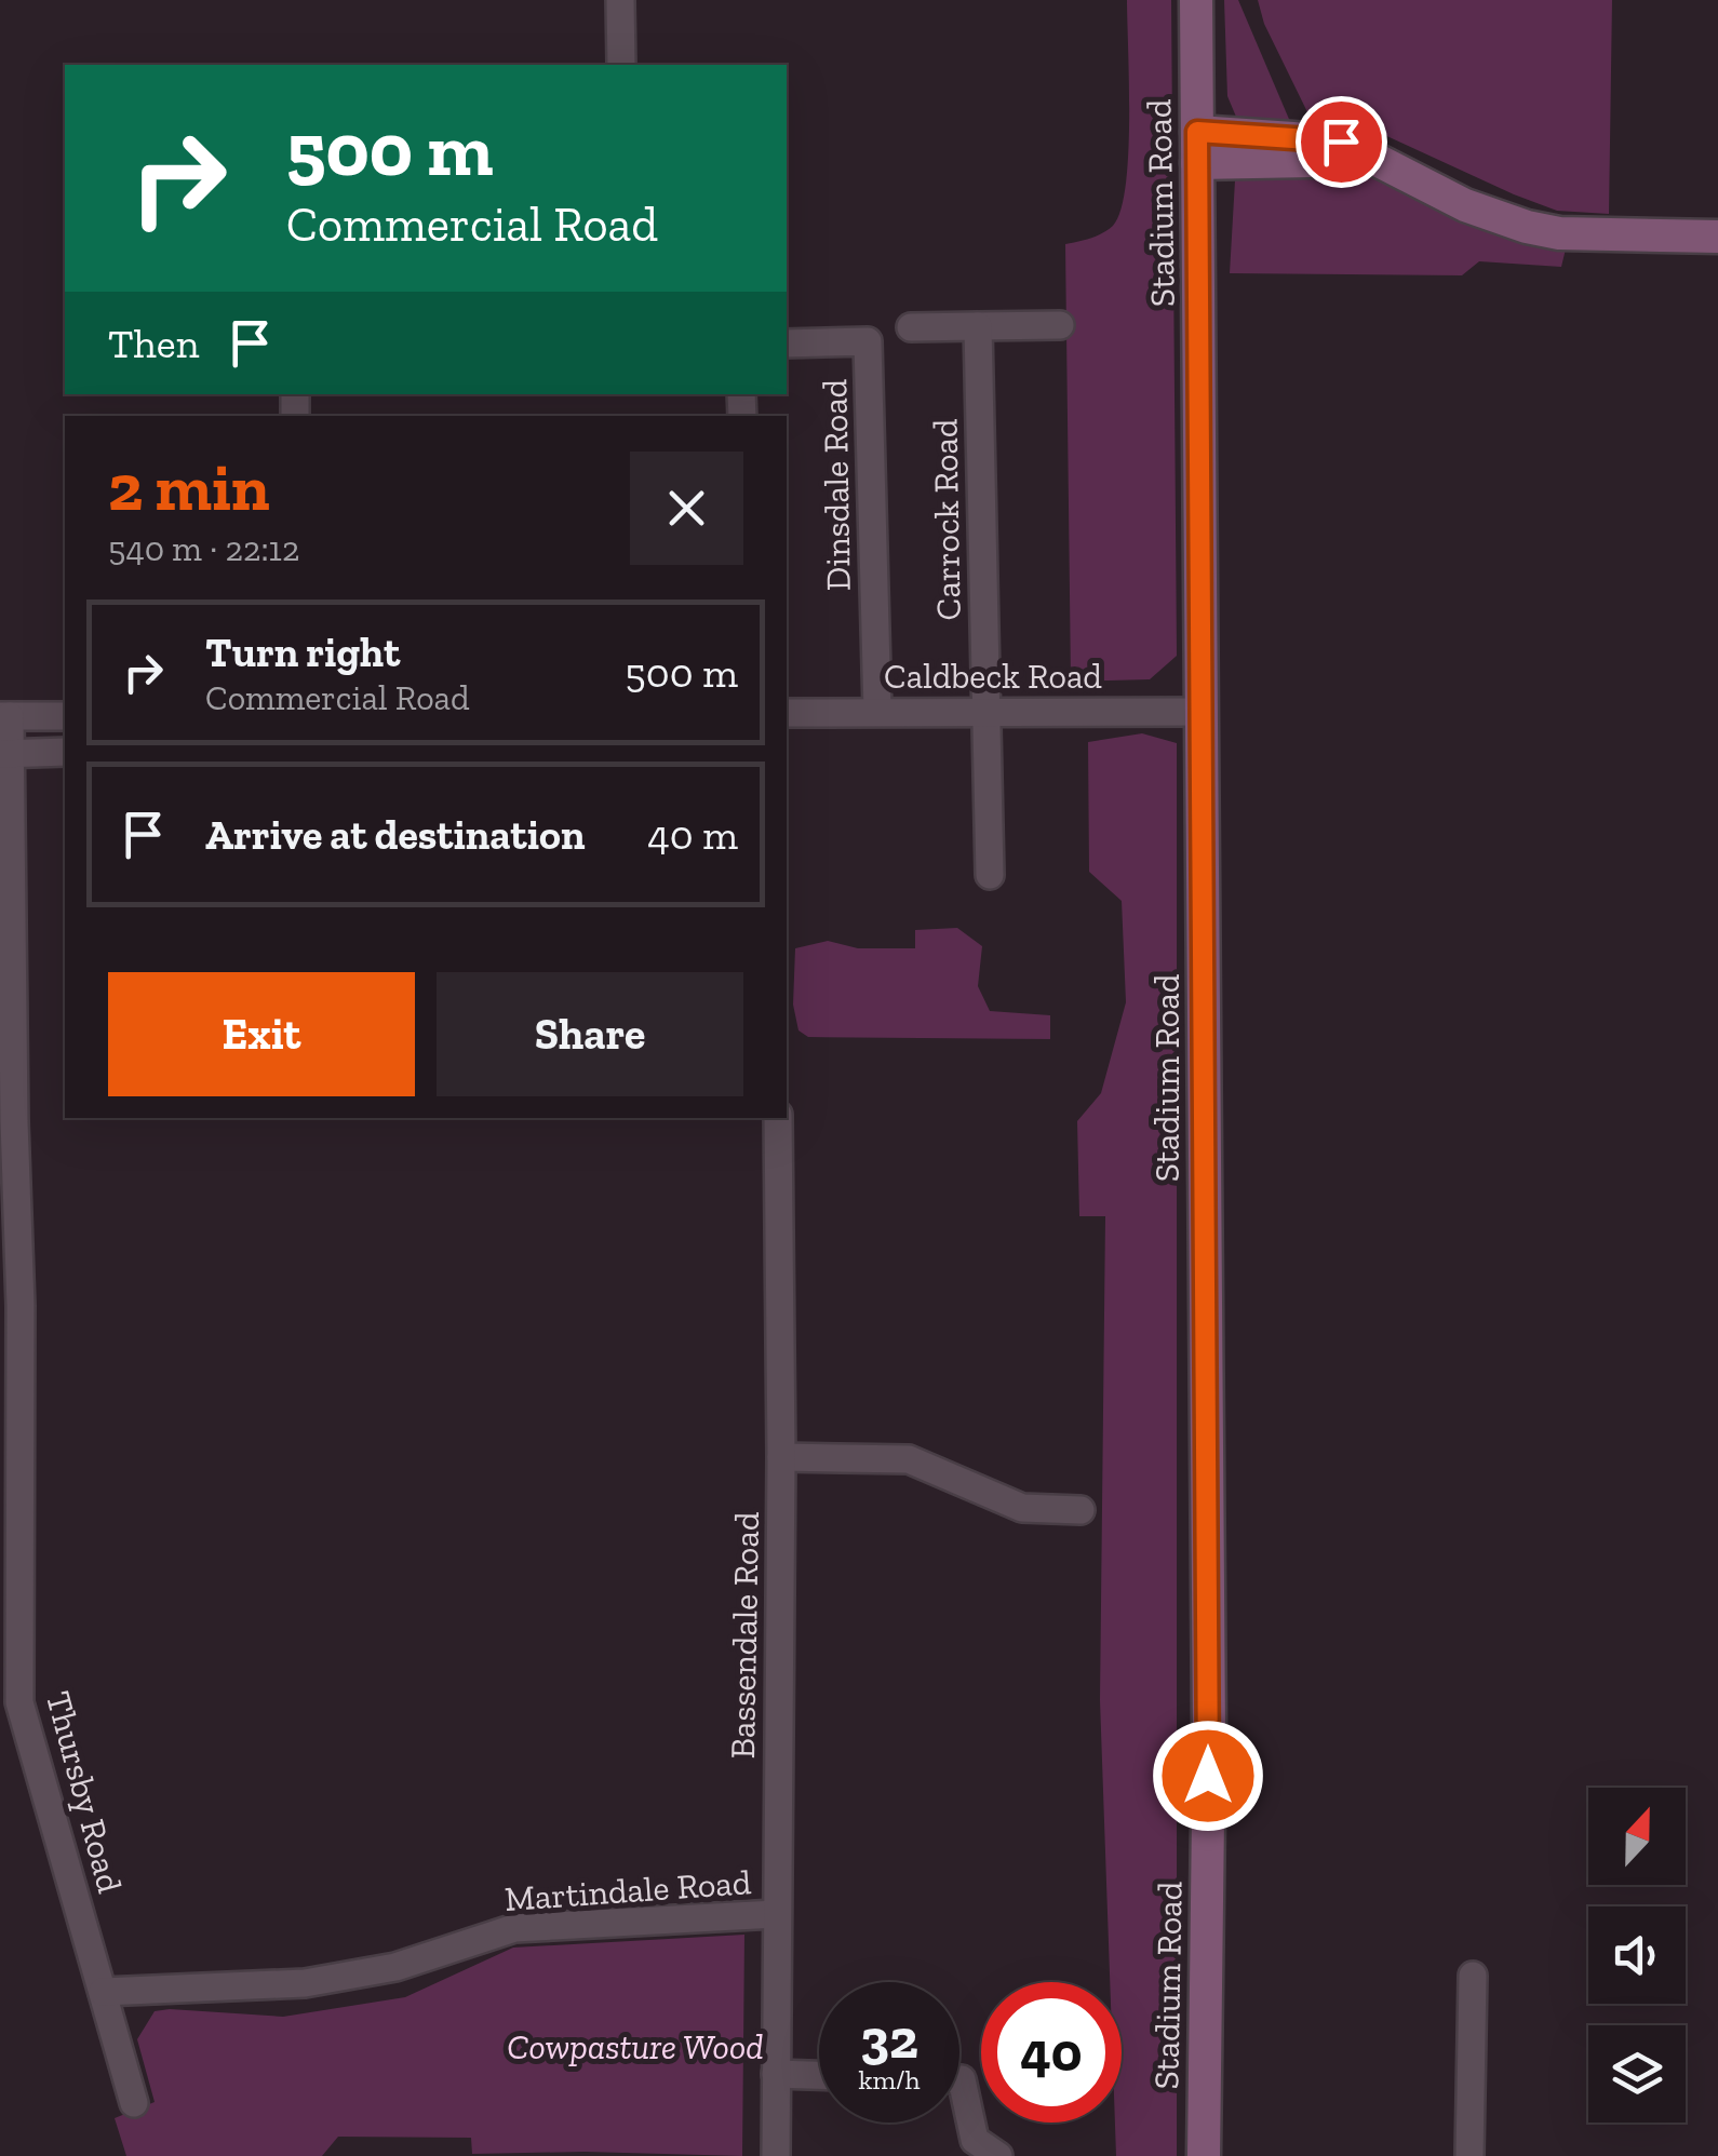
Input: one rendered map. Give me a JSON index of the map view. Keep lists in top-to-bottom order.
{
  "streets": {
    "street": [
      "Stadium Road",
      "Dinsdale Road",
      "Carrock Road",
      "Caldbeck Road",
      "Bassendale Road",
      "Thursby Road",
      "Martindale Road"
    ]
  },
  "crossings": [
    ["Stadium Road", "Caldbeck Road"],
    ["Dinsdale Road", "Caldbeck Road"],
    ["Carrock Road", "Caldbeck Road"],
    ["Bassendale Road", "Martindale Road"],
    ["Thursby Road", "Martindale Road"]
  ],
  "parks": ["Cowpasture Wood"],
  "north": "top",
  "page": {
    "turn": ["500 m", "Commercial Road"],
    "then": "Then",
    "heading": ["2 min", "540 m · 22:12"],
    "list": [
      {
        "name": "Turn right",
        "note": "Commercial Road",
        "value": "500 m"
      },
      {
        "name": "Arrive at destination",
        "value": "40 m"
      }
    ],
    "buttons": ["Exit", "Share"],
    "speed": "32 km/h",
    "limit": "40"
  }
}
